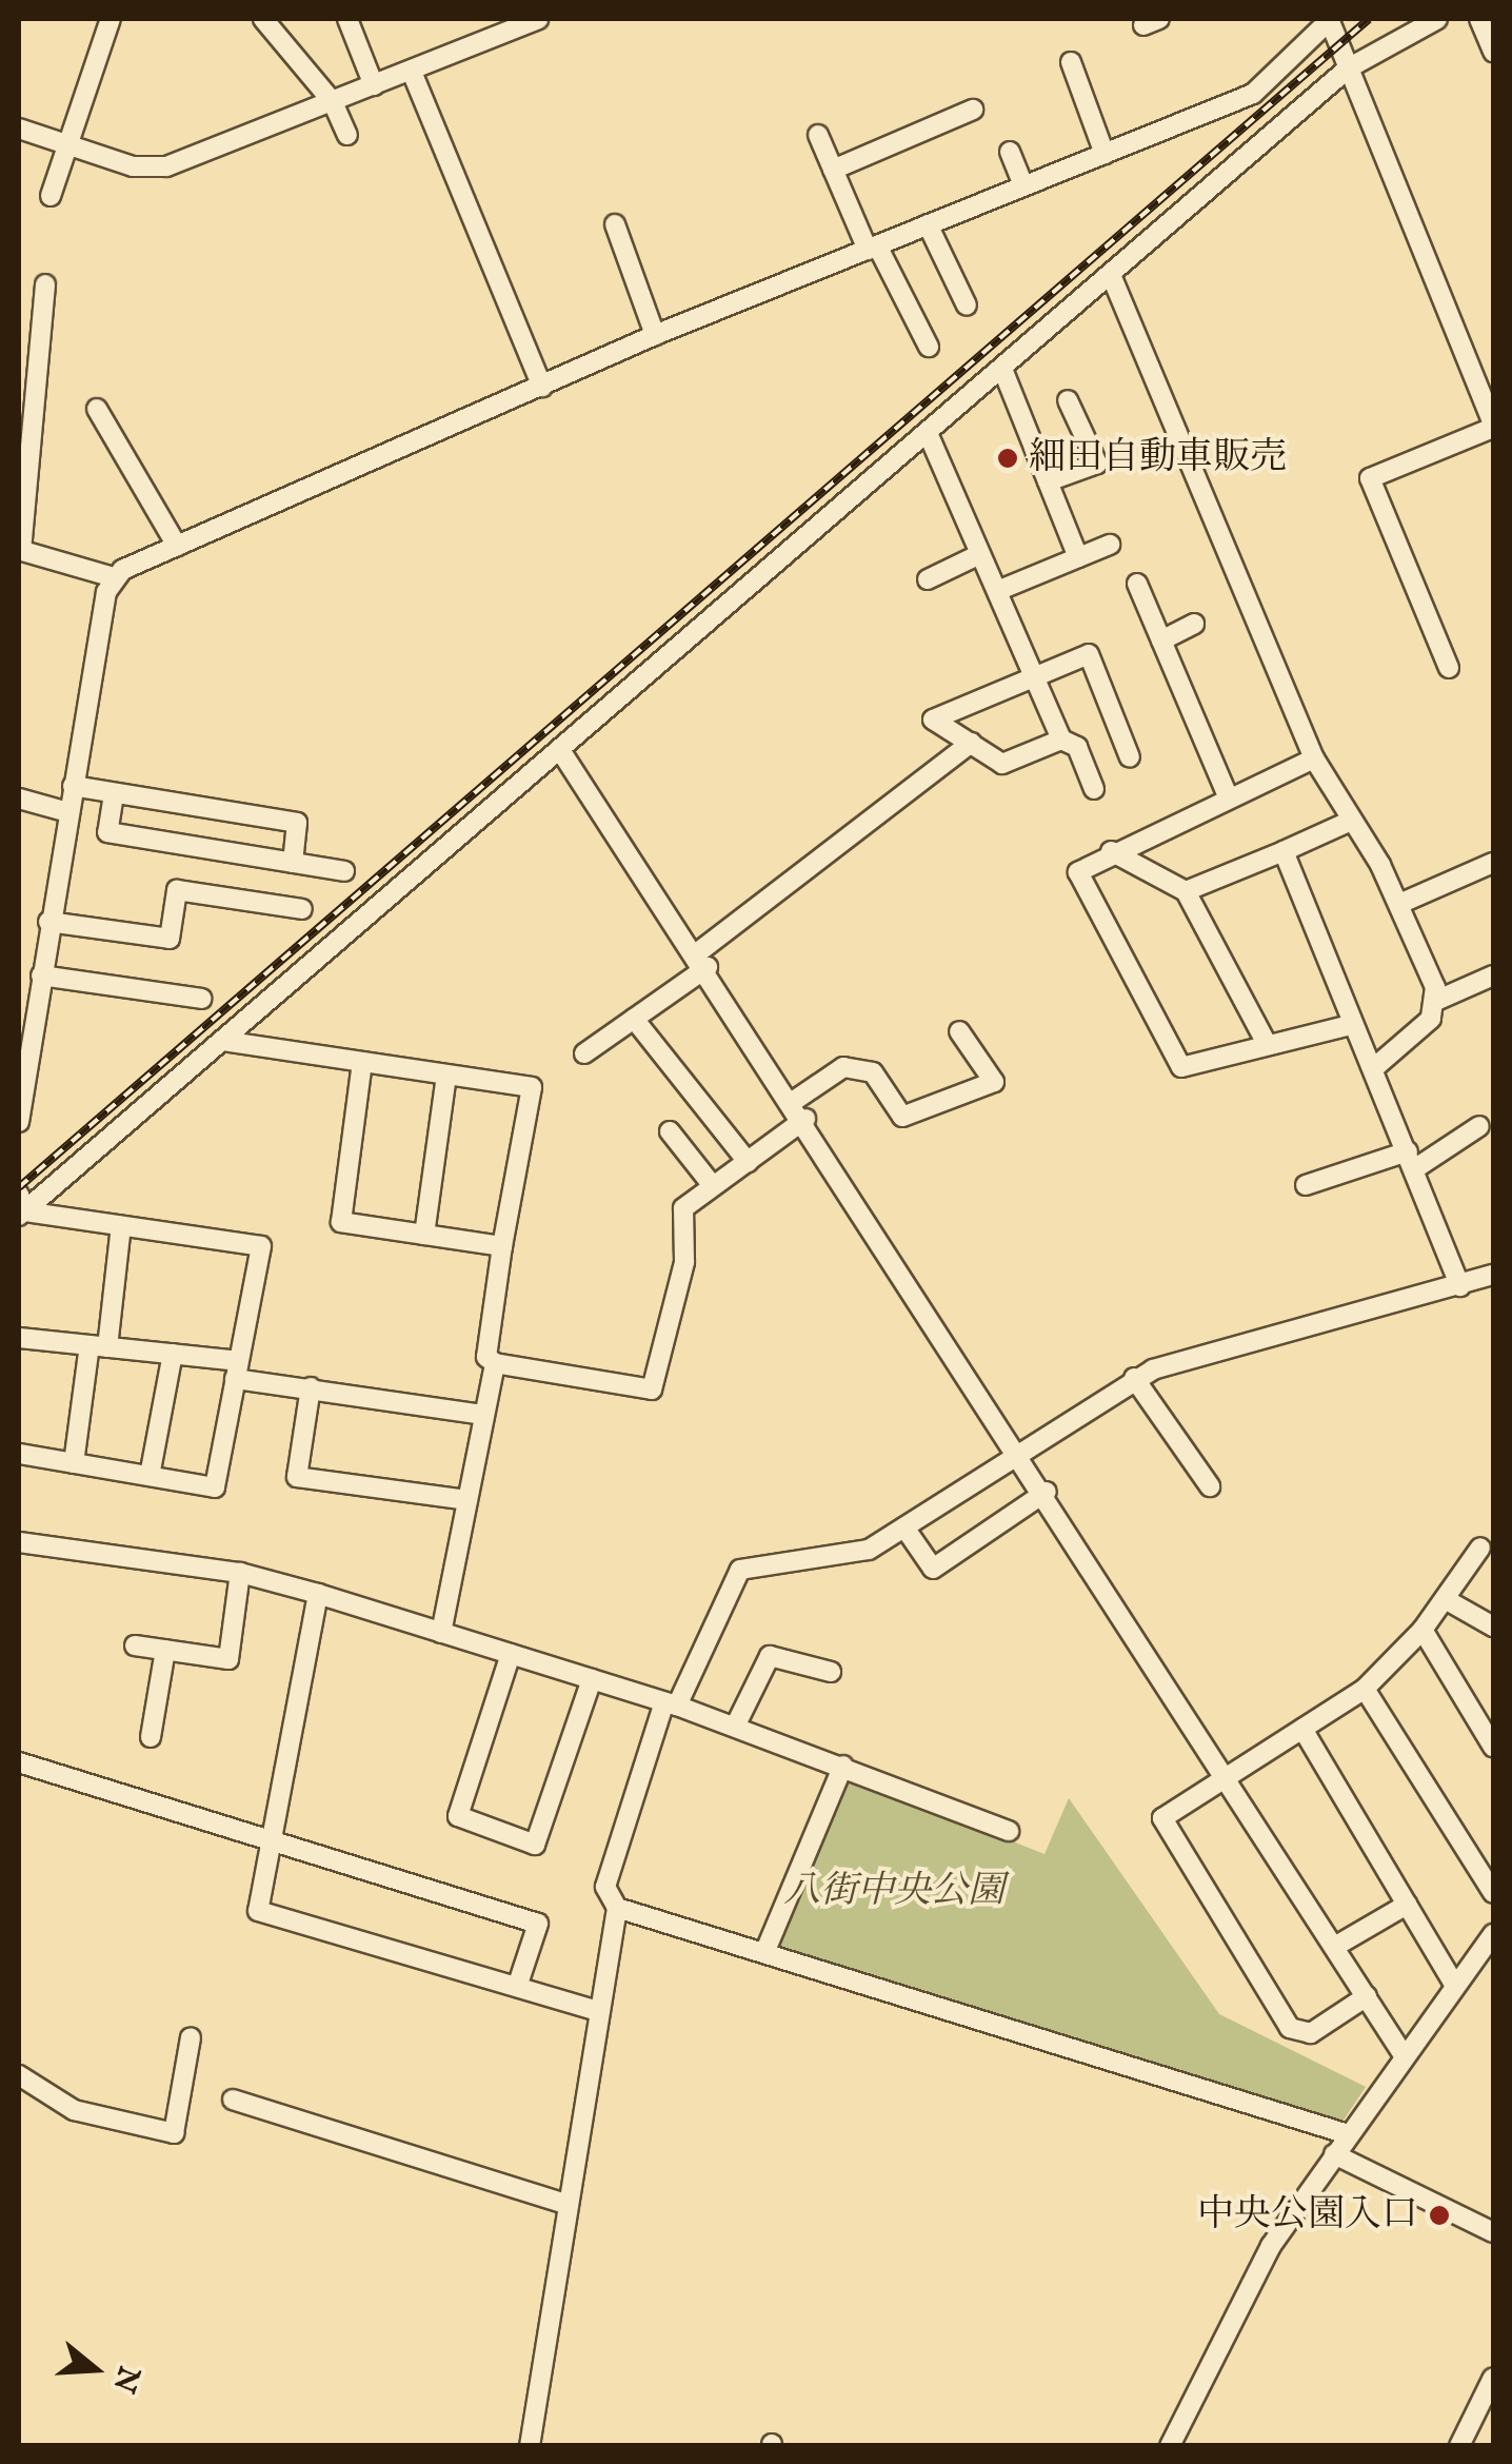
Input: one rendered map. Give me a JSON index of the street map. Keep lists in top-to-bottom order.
{
  "parks": ["八街中央公園"],
  "places": ["細田自動車販売", "中央公園入口"],
  "north": "right"
}
